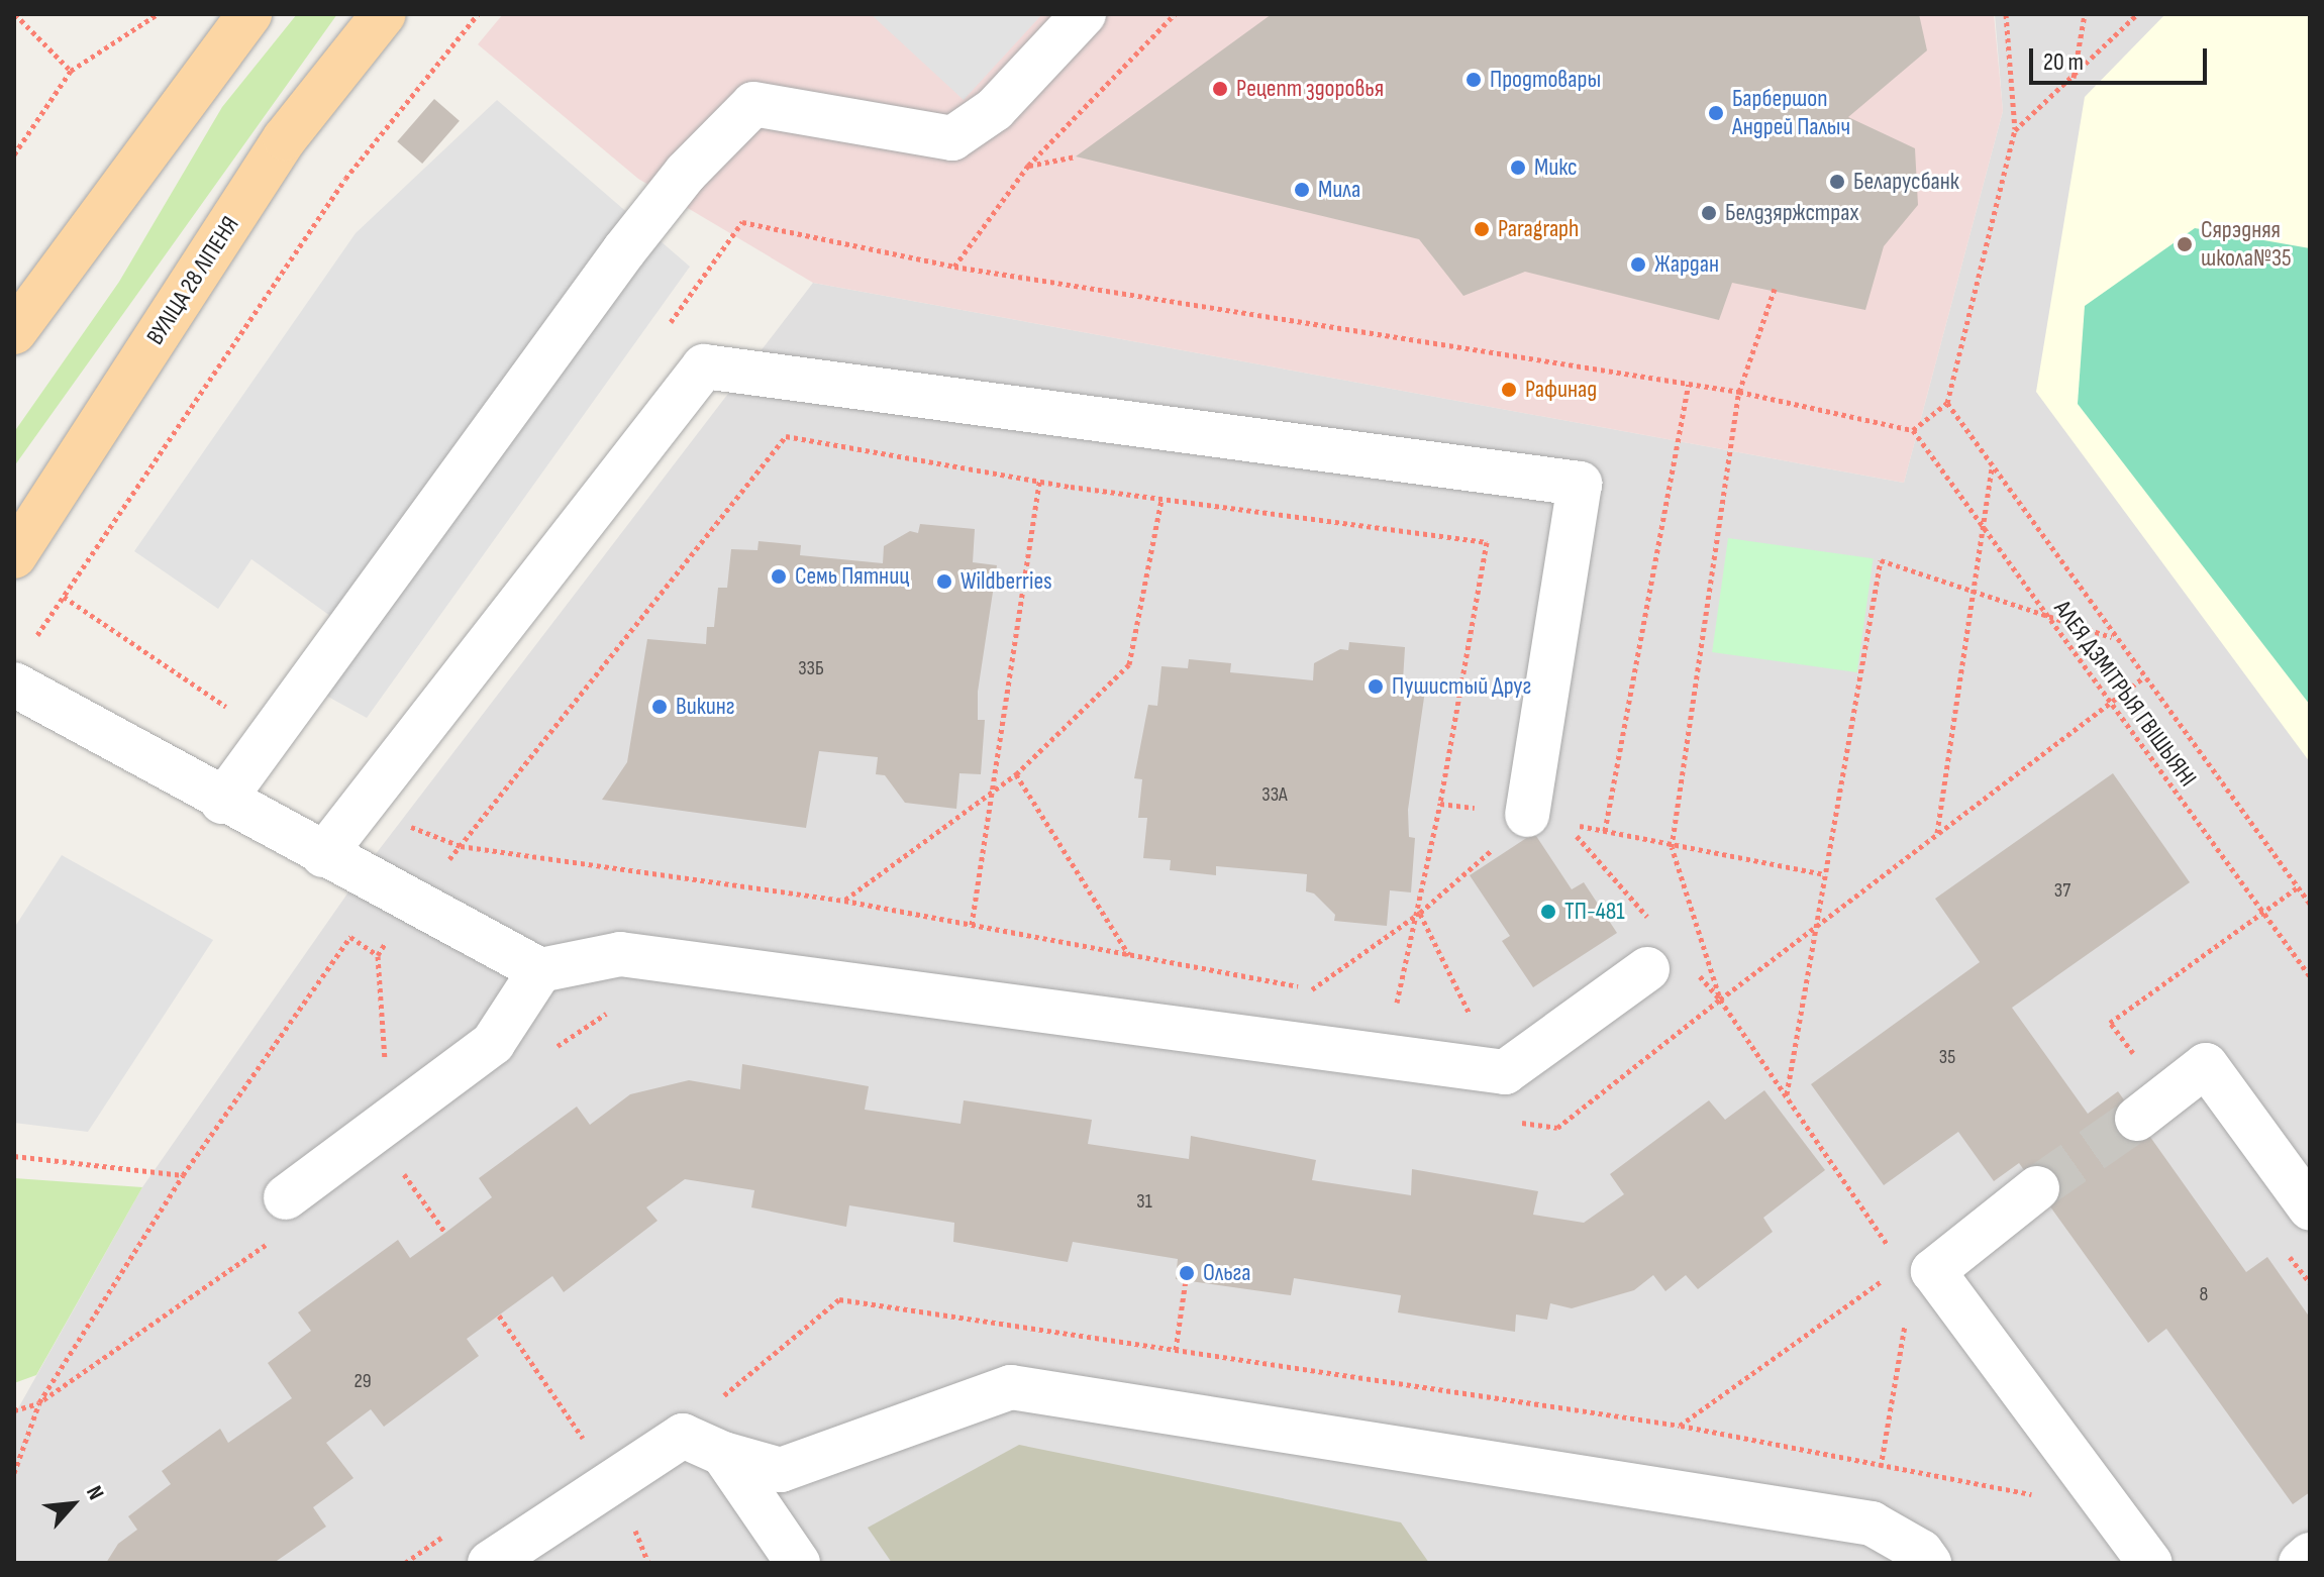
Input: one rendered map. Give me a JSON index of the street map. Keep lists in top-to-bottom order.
{
  "streets": {
    "main road": ["ВУЛІЦА 28 ЛІПЕНЯ"],
    "path": ["АЛЕЯ ДЗМІТРЫЯ ГВІШЫЯНІ"]
  },
  "places": [
    "Продтовары",
    "Рецепт здоровья",
    "Барбершоп Андрей Палыч",
    "Микс",
    "Беларусбанк",
    "Мила",
    "Белдзяржстрах",
    "Paragraph",
    "Сярэдняя школа№35",
    "Жардан",
    "Рафинад",
    "Семь Пятниц",
    "Wildberries",
    "Пушистый Друг",
    "Викинг",
    "ТП-481",
    "Ольга"
  ],
  "house_numbers": [
    "33Б",
    "33А",
    "37",
    "35",
    "31",
    "8",
    "29"
  ],
  "scale_bar": "20 m",
  "north": "top right"
}
